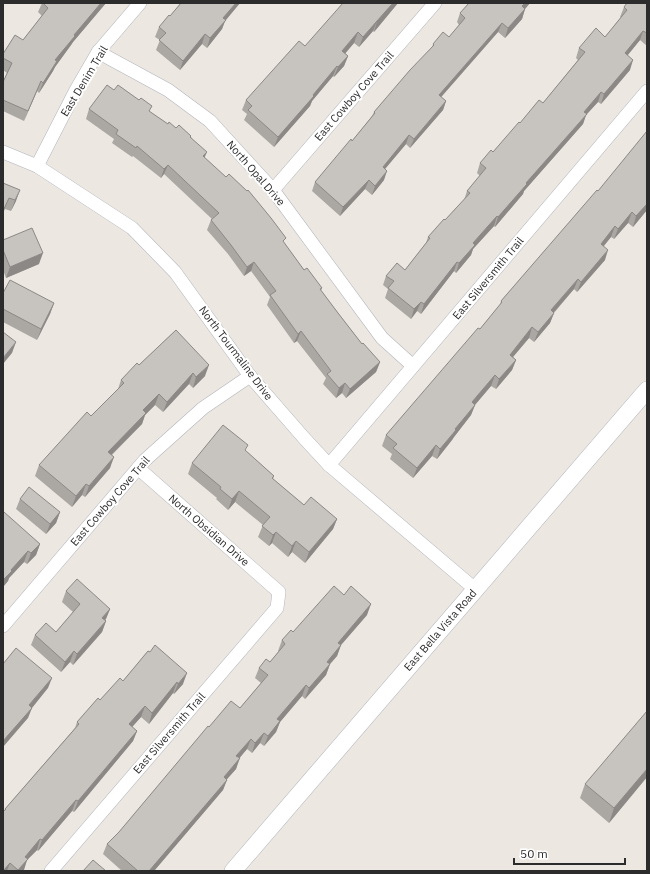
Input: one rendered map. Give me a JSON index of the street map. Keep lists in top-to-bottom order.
{
  "streets": {
    "street": [
      "East Denim Trail",
      "East Cowboy Cove Trail",
      "North Opal Drive",
      "East Silversmith Trail",
      "North Tourmaline Drive",
      "North Obsidian Drive",
      "East Bella Vista Road"
    ]
  },
  "crossings": [
    ["East Denim Trail", "North Opal Drive"],
    ["East Denim Trail", "North Tourmaline Drive"],
    ["East Cowboy Cove Trail", "North Opal Drive"],
    ["East Cowboy Cove Trail", "North Tourmaline Drive"],
    ["East Cowboy Cove Trail", "North Obsidian Drive"],
    ["North Opal Drive", "East Silversmith Trail"],
    ["East Silversmith Trail", "North Tourmaline Drive"],
    ["East Silversmith Trail", "North Obsidian Drive"],
    ["North Tourmaline Drive", "East Bella Vista Road"]
  ],
  "scale_bar": "50 m"
}
